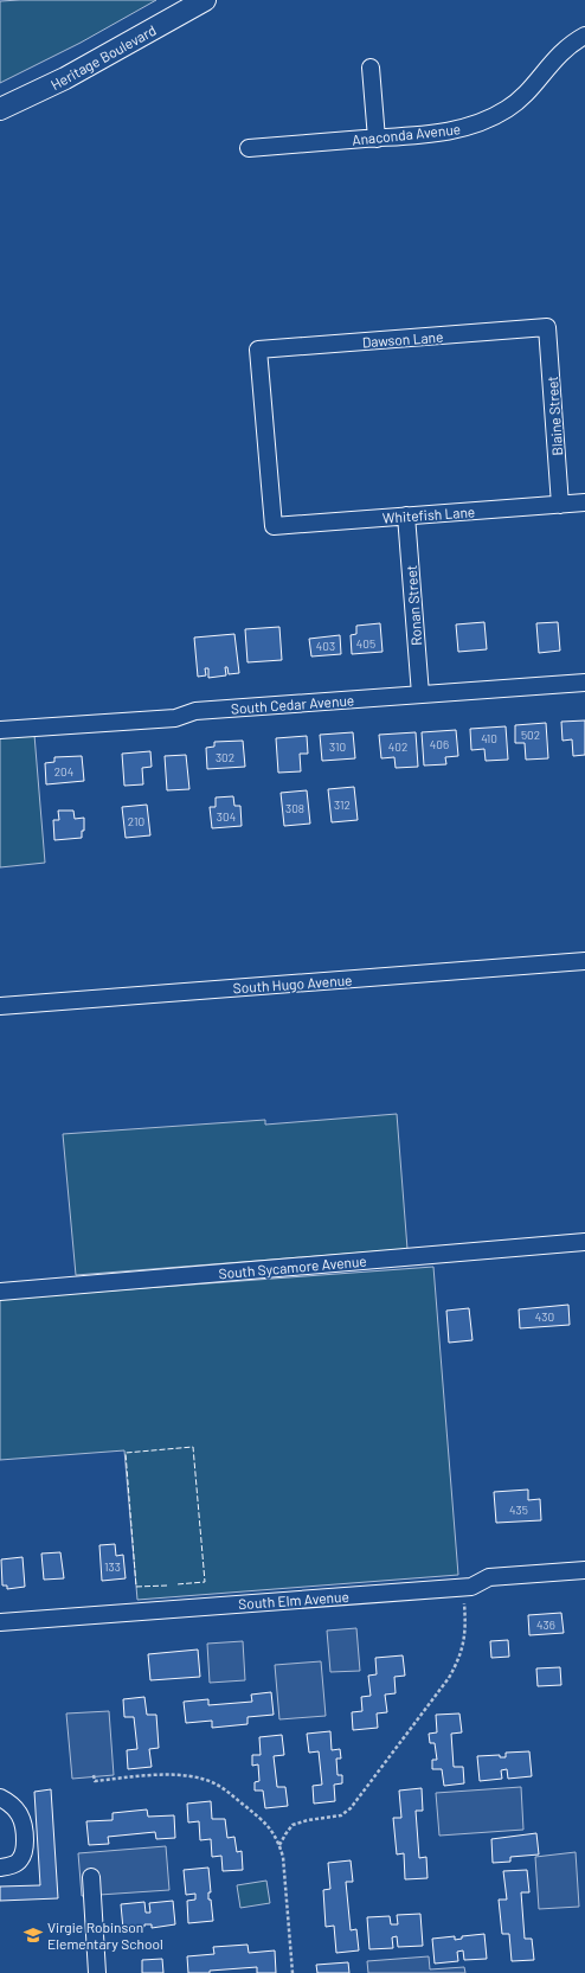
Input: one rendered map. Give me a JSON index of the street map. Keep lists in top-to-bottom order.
{
  "streets": {
    "main road": ["Heritage Boulevard"],
    "street": [
      "Anaconda Avenue",
      "Dawson Lane",
      "Blaine Street",
      "Whitefish Lane",
      "Ronan Street",
      "South Cedar Avenue",
      "South Hugo Avenue",
      "South Sycamore Avenue",
      "South Elm Avenue"
    ]
  },
  "crossings": [
    ["Dawson Lane", "Blaine Street"],
    ["Dawson Lane", "Whitefish Lane"],
    ["Blaine Street", "Whitefish Lane"],
    ["Whitefish Lane", "Ronan Street"],
    ["Ronan Street", "South Cedar Avenue"]
  ],
  "places": {
    "school or university": ["Virgie Robinson Elementary School"]
  },
  "house_numbers": [
    "405",
    "403",
    "502",
    "410",
    "406",
    "310",
    "402",
    "302",
    "204",
    "312",
    "308",
    "304",
    "210",
    "430",
    "435",
    "133",
    "436"
  ]
}
